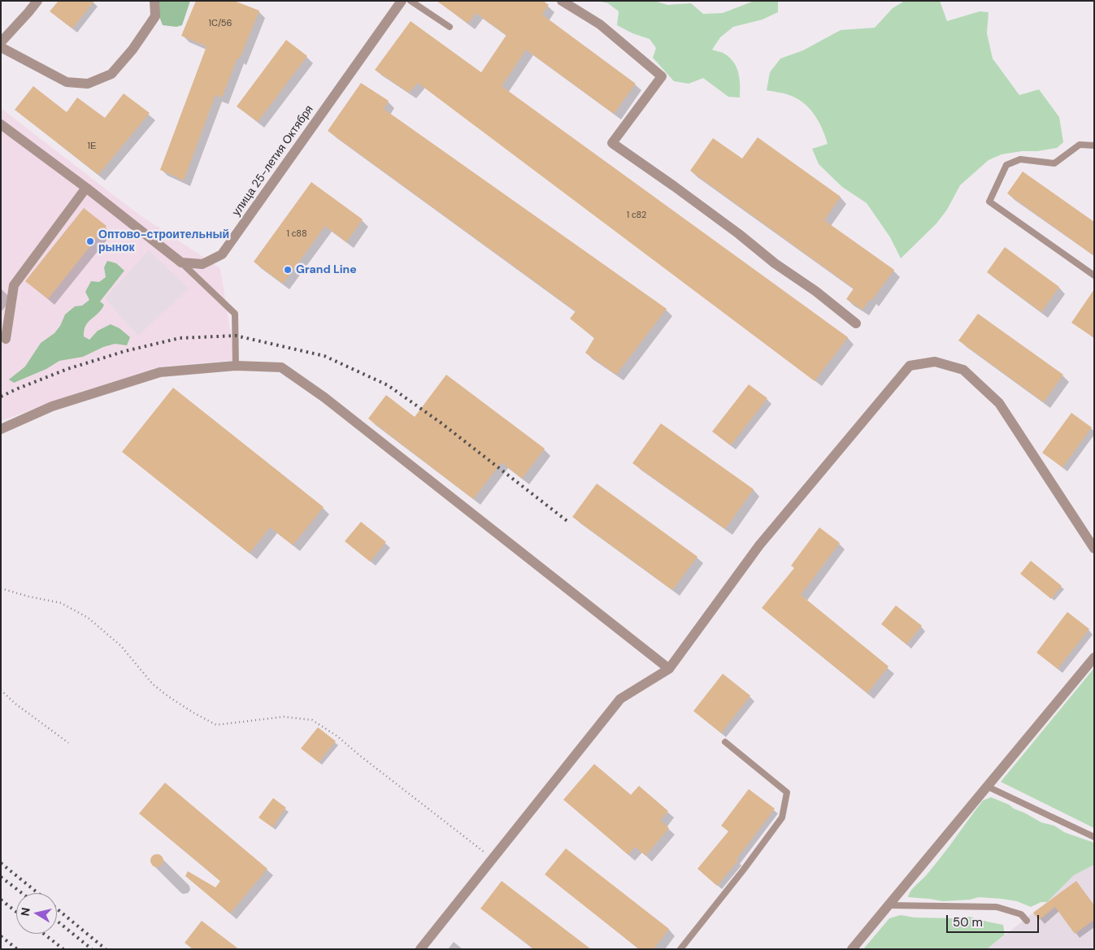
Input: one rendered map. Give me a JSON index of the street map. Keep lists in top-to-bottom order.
{
  "streets": {
    "street": ["улица 25-летия Октября"]
  },
  "places": ["Оптово-строительный рынок", "Grand Line"],
  "house_numbers": [
    "1С/56",
    "1Е",
    "1 с82",
    "1 с88"
  ],
  "scale_bar": "50 m",
  "north": "left"
}
